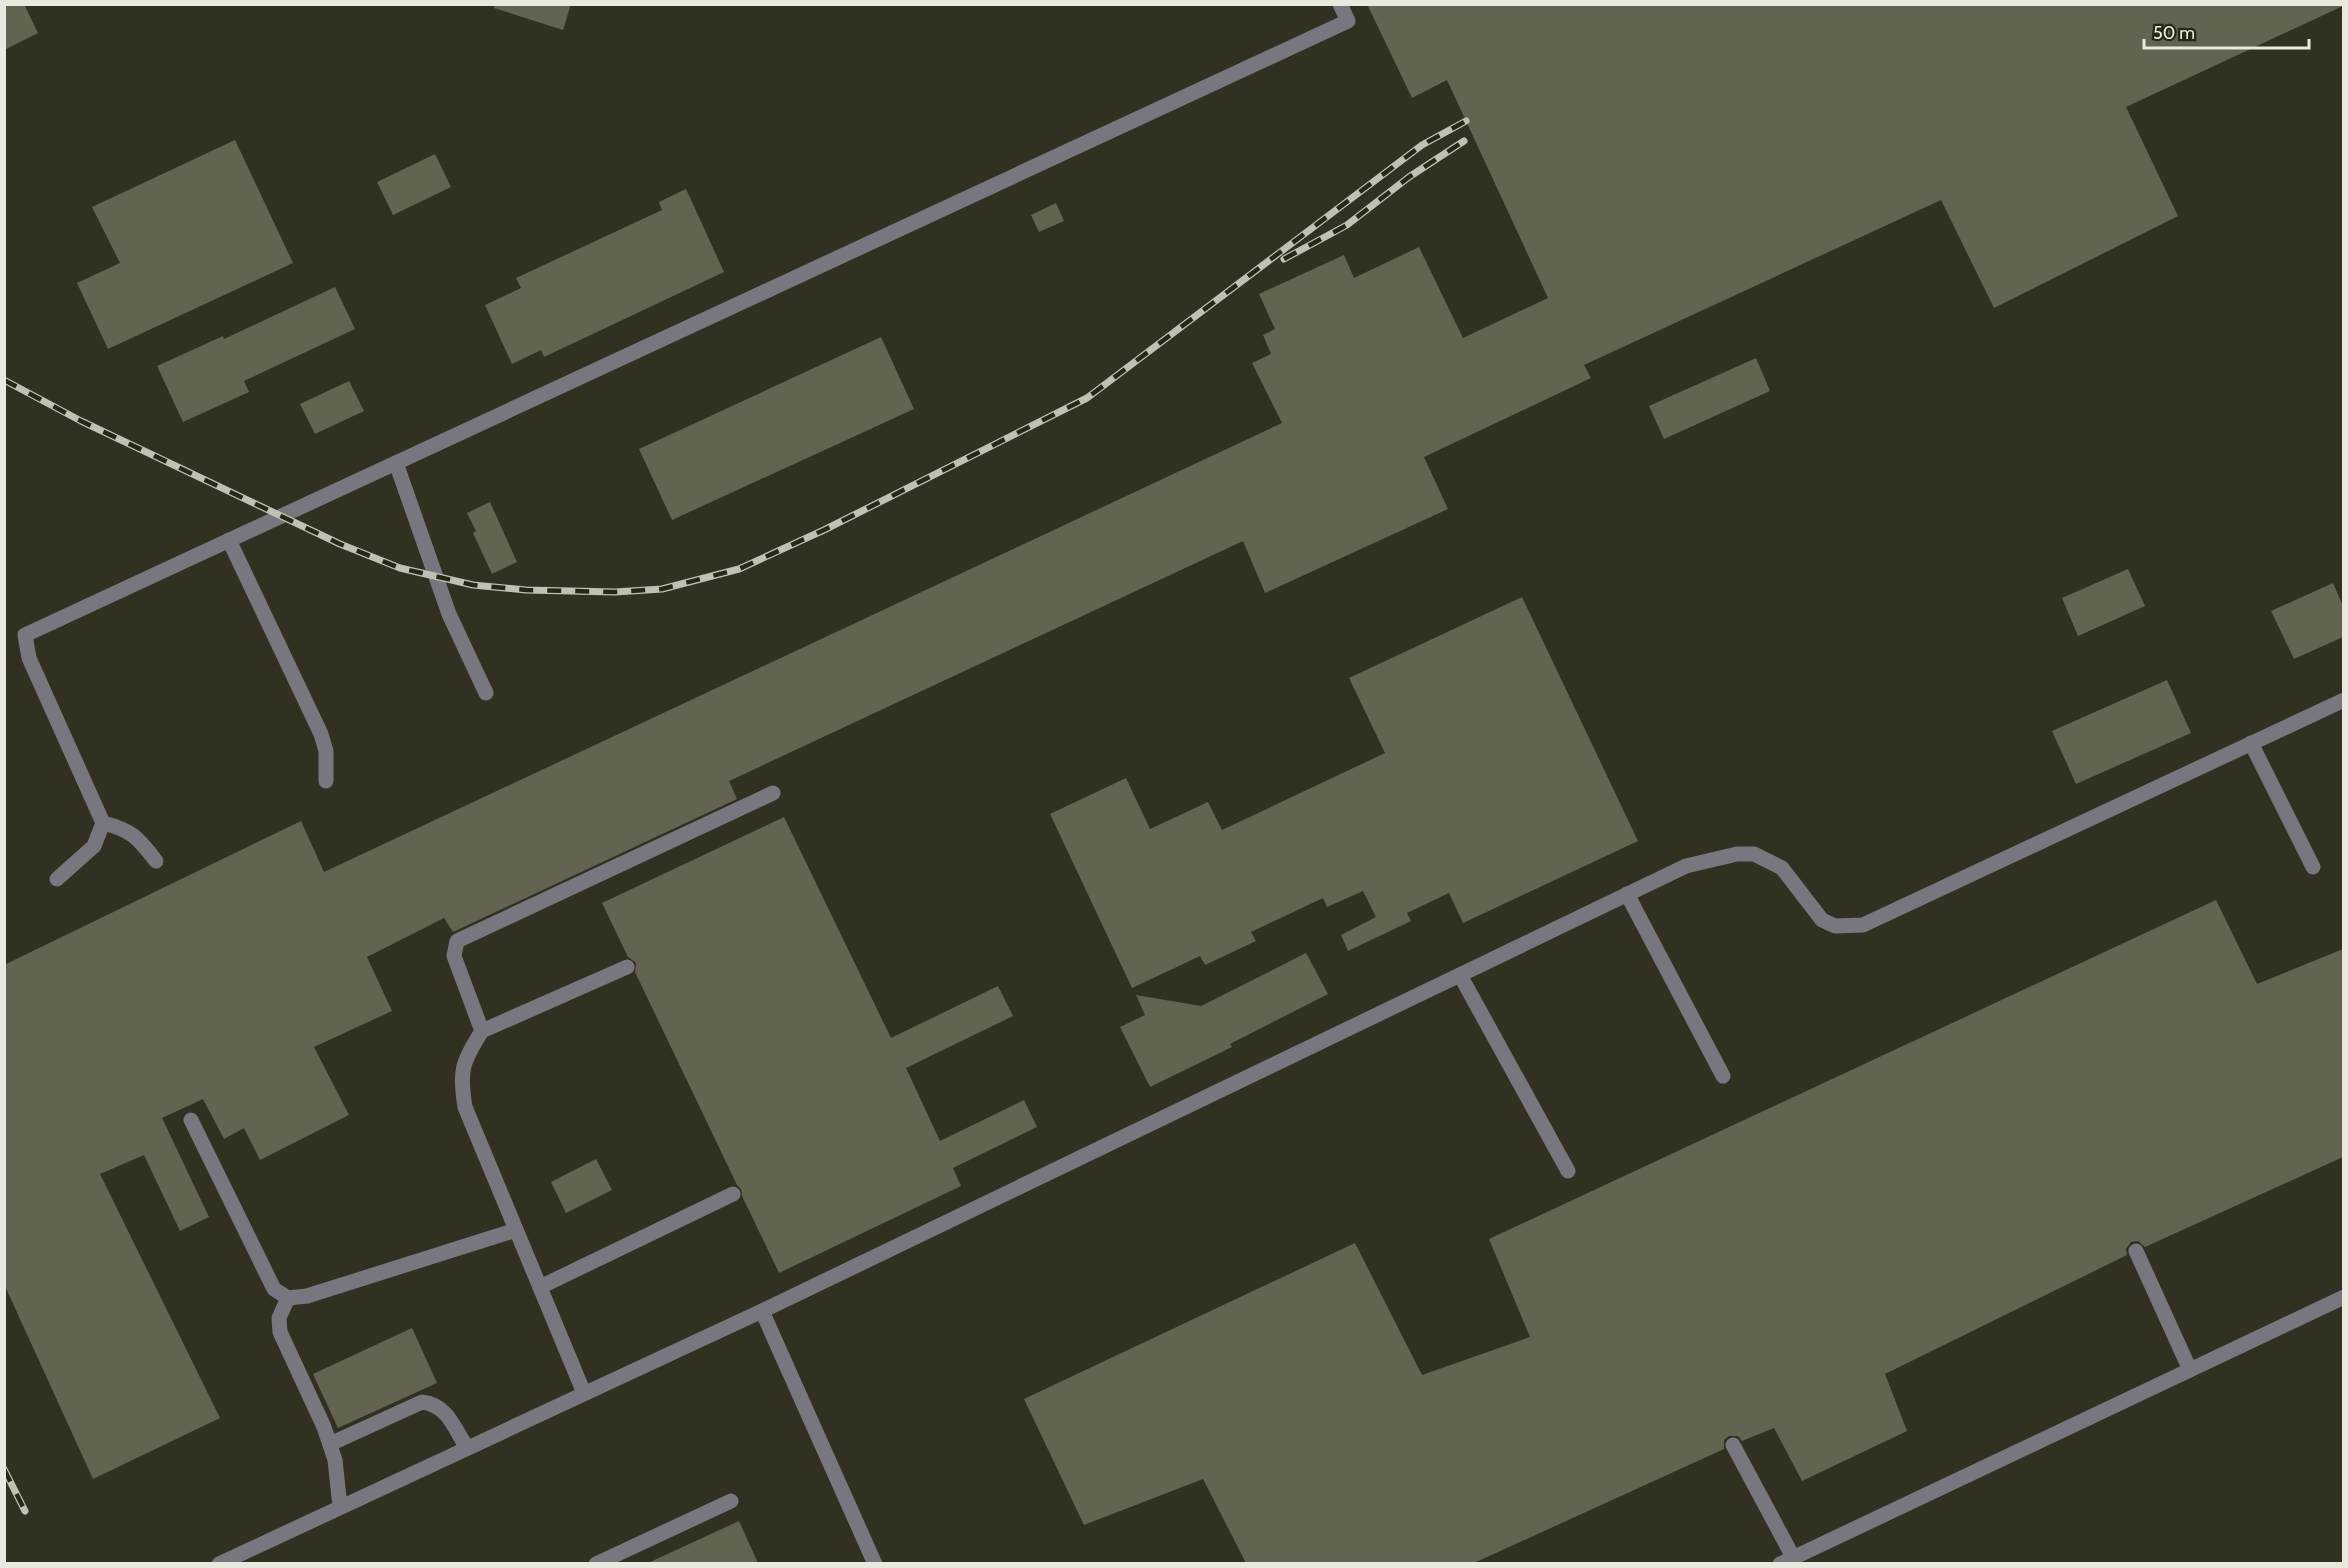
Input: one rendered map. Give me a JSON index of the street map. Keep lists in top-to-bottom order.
{
  "scale_bar": "50 m"
}
